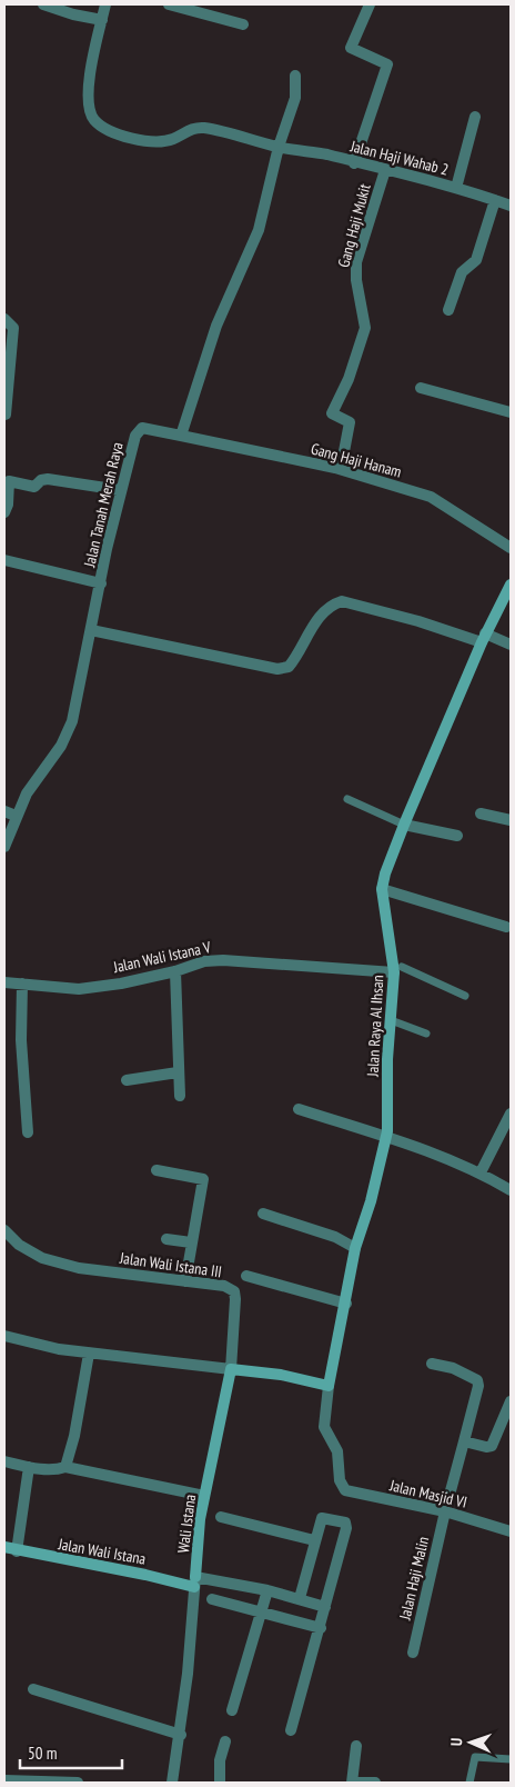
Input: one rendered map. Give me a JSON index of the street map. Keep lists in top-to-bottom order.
{
  "streets": {
    "street": [
      "Jalan Haji Wahab 2",
      "Gang Haji Mukit",
      "Gang Haji Hanam",
      "Jalan Tanah Merah Raya",
      "Jalan Wali Istana V",
      "Jalan Raya Al Ihsan",
      "Jalan Wali Istana III",
      "Jalan Masjid VI",
      "Wali Istana",
      "Jalan Wali Istana",
      "Jalan Haji Malin"
    ]
  },
  "crossings": [
    ["Jalan Haji Wahab 2", "Gang Haji Mukit"],
    ["Gang Haji Mukit", "Gang Haji Hanam"],
    ["Gang Haji Hanam", "Jalan Tanah Merah Raya"],
    ["Jalan Wali Istana V", "Jalan Raya Al Ihsan"],
    ["Jalan Raya Al Ihsan", "Jalan Masjid VI"],
    ["Jalan Wali Istana III", "Wali Istana"],
    ["Jalan Masjid VI", "Jalan Haji Malin"],
    ["Wali Istana", "Jalan Wali Istana"]
  ],
  "scale_bar": "50 m",
  "north": "left"
}
